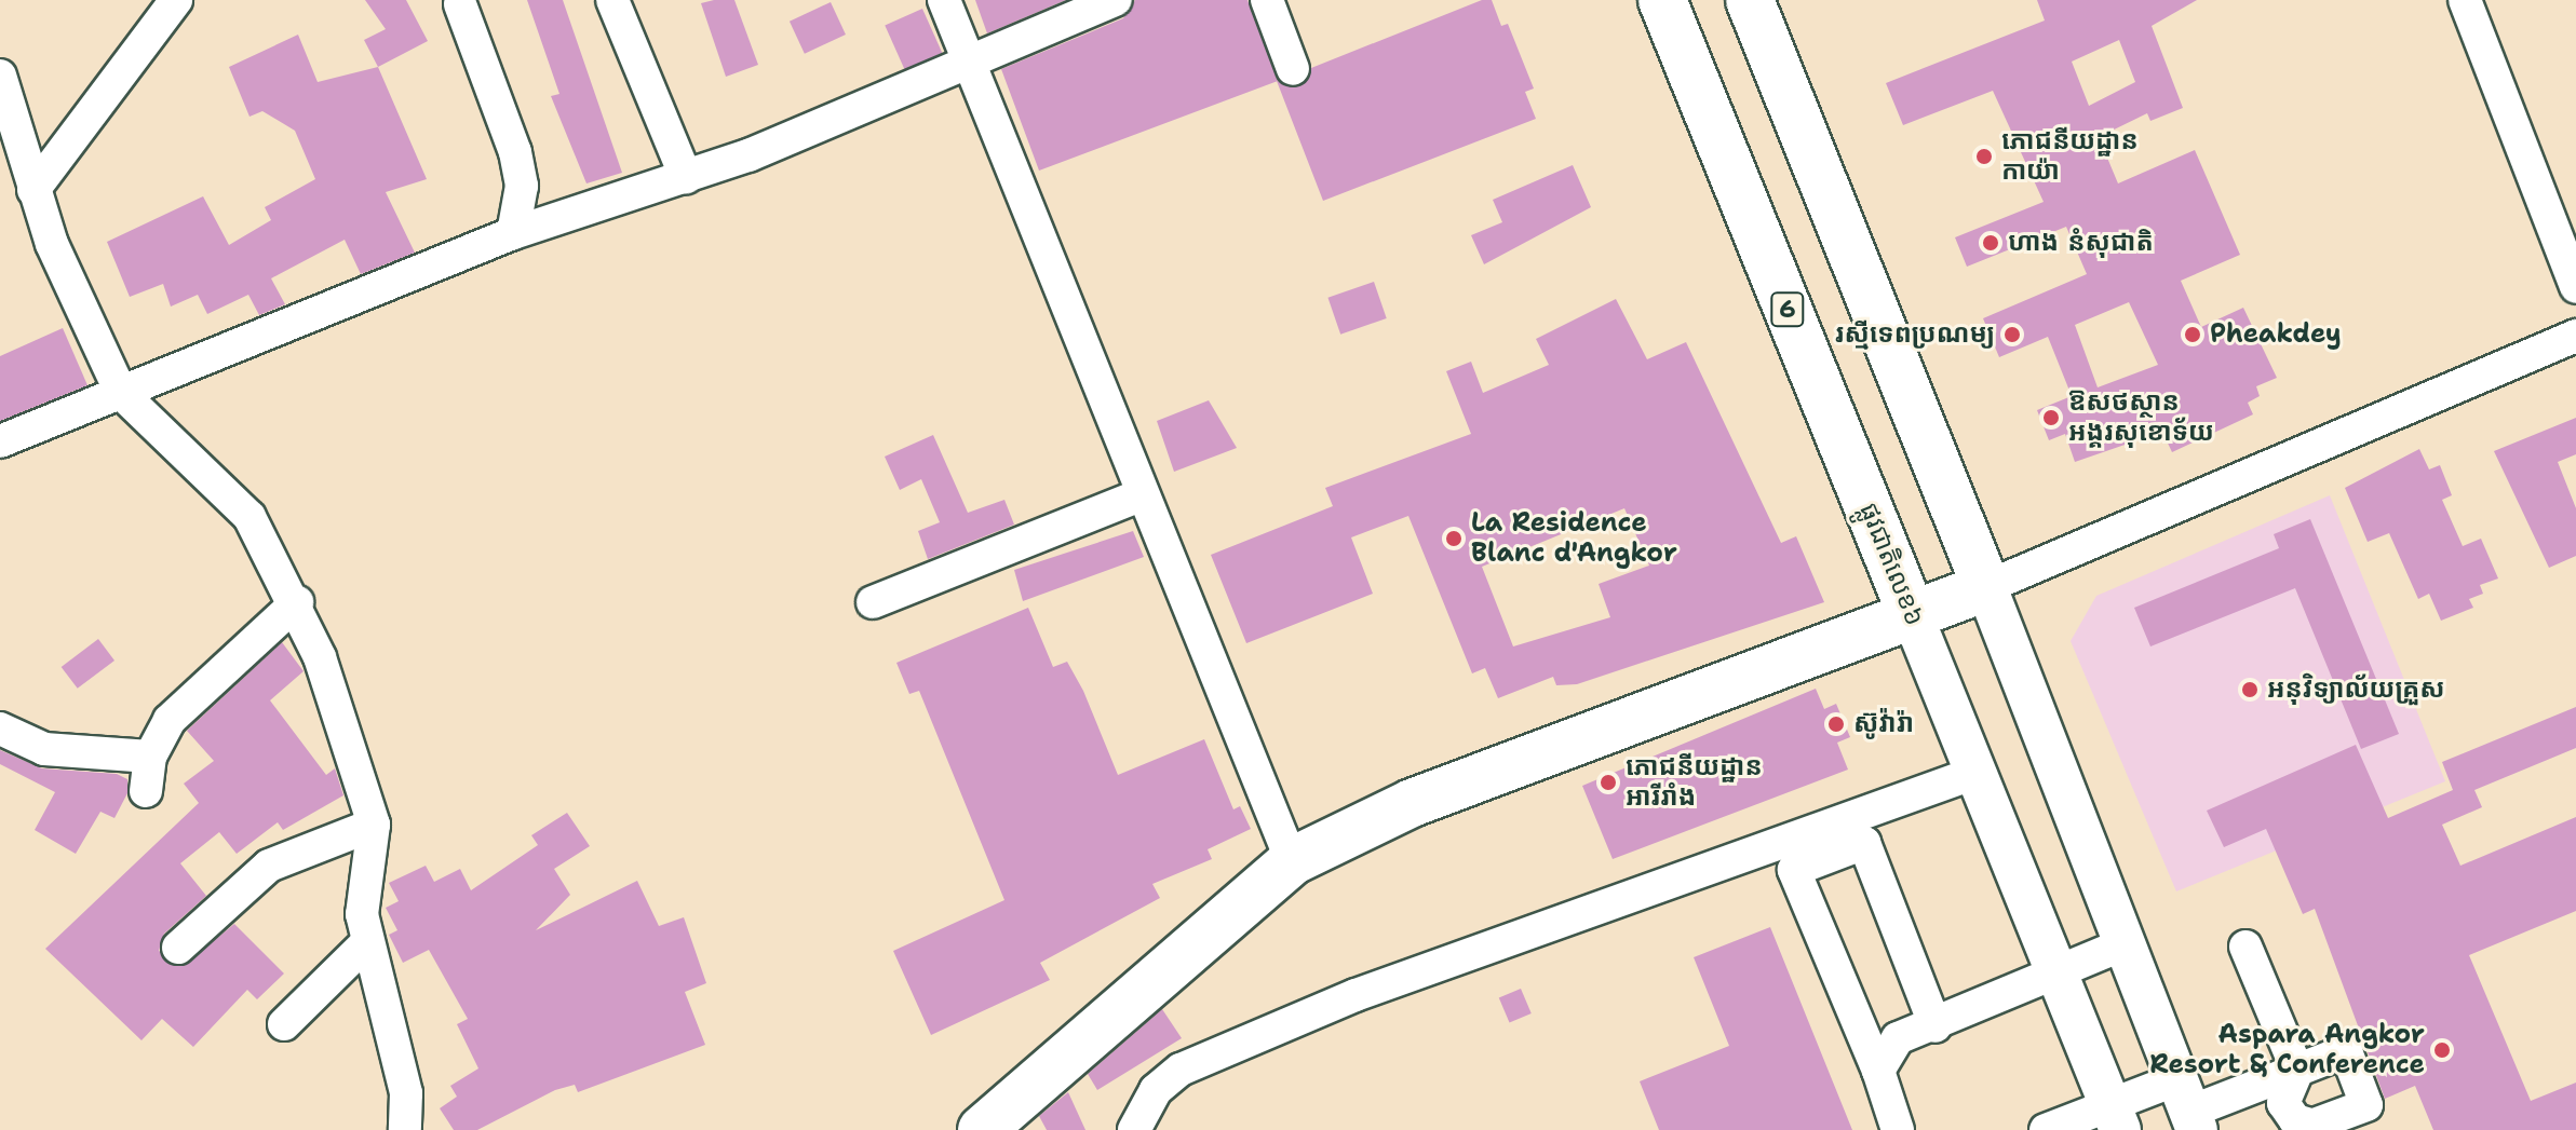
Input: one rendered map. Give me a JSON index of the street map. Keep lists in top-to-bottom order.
{
  "streets": {
    "highway": ["6", "ផ្លូវជាតិលេខ៦"]
  },
  "places": [
    "ភោជនីយដ្ឋាន កាយ៉ា",
    "ហាង នំសុជាតិ",
    "រស្មីទេពប្រណម្យ",
    "Pheakdey",
    "ឱសថស្ថាន អង្គរសុខោទ័យ",
    "La Residence Blanc d'Angkor",
    "អនុវិទ្យាល័យគ្រួស",
    "ស៊ូវ៉ារ៉ា",
    "ភោជនីយដ្ឋាន អារីរាំង",
    "Aspara Angkor Resort & Conference"
  ]
}
